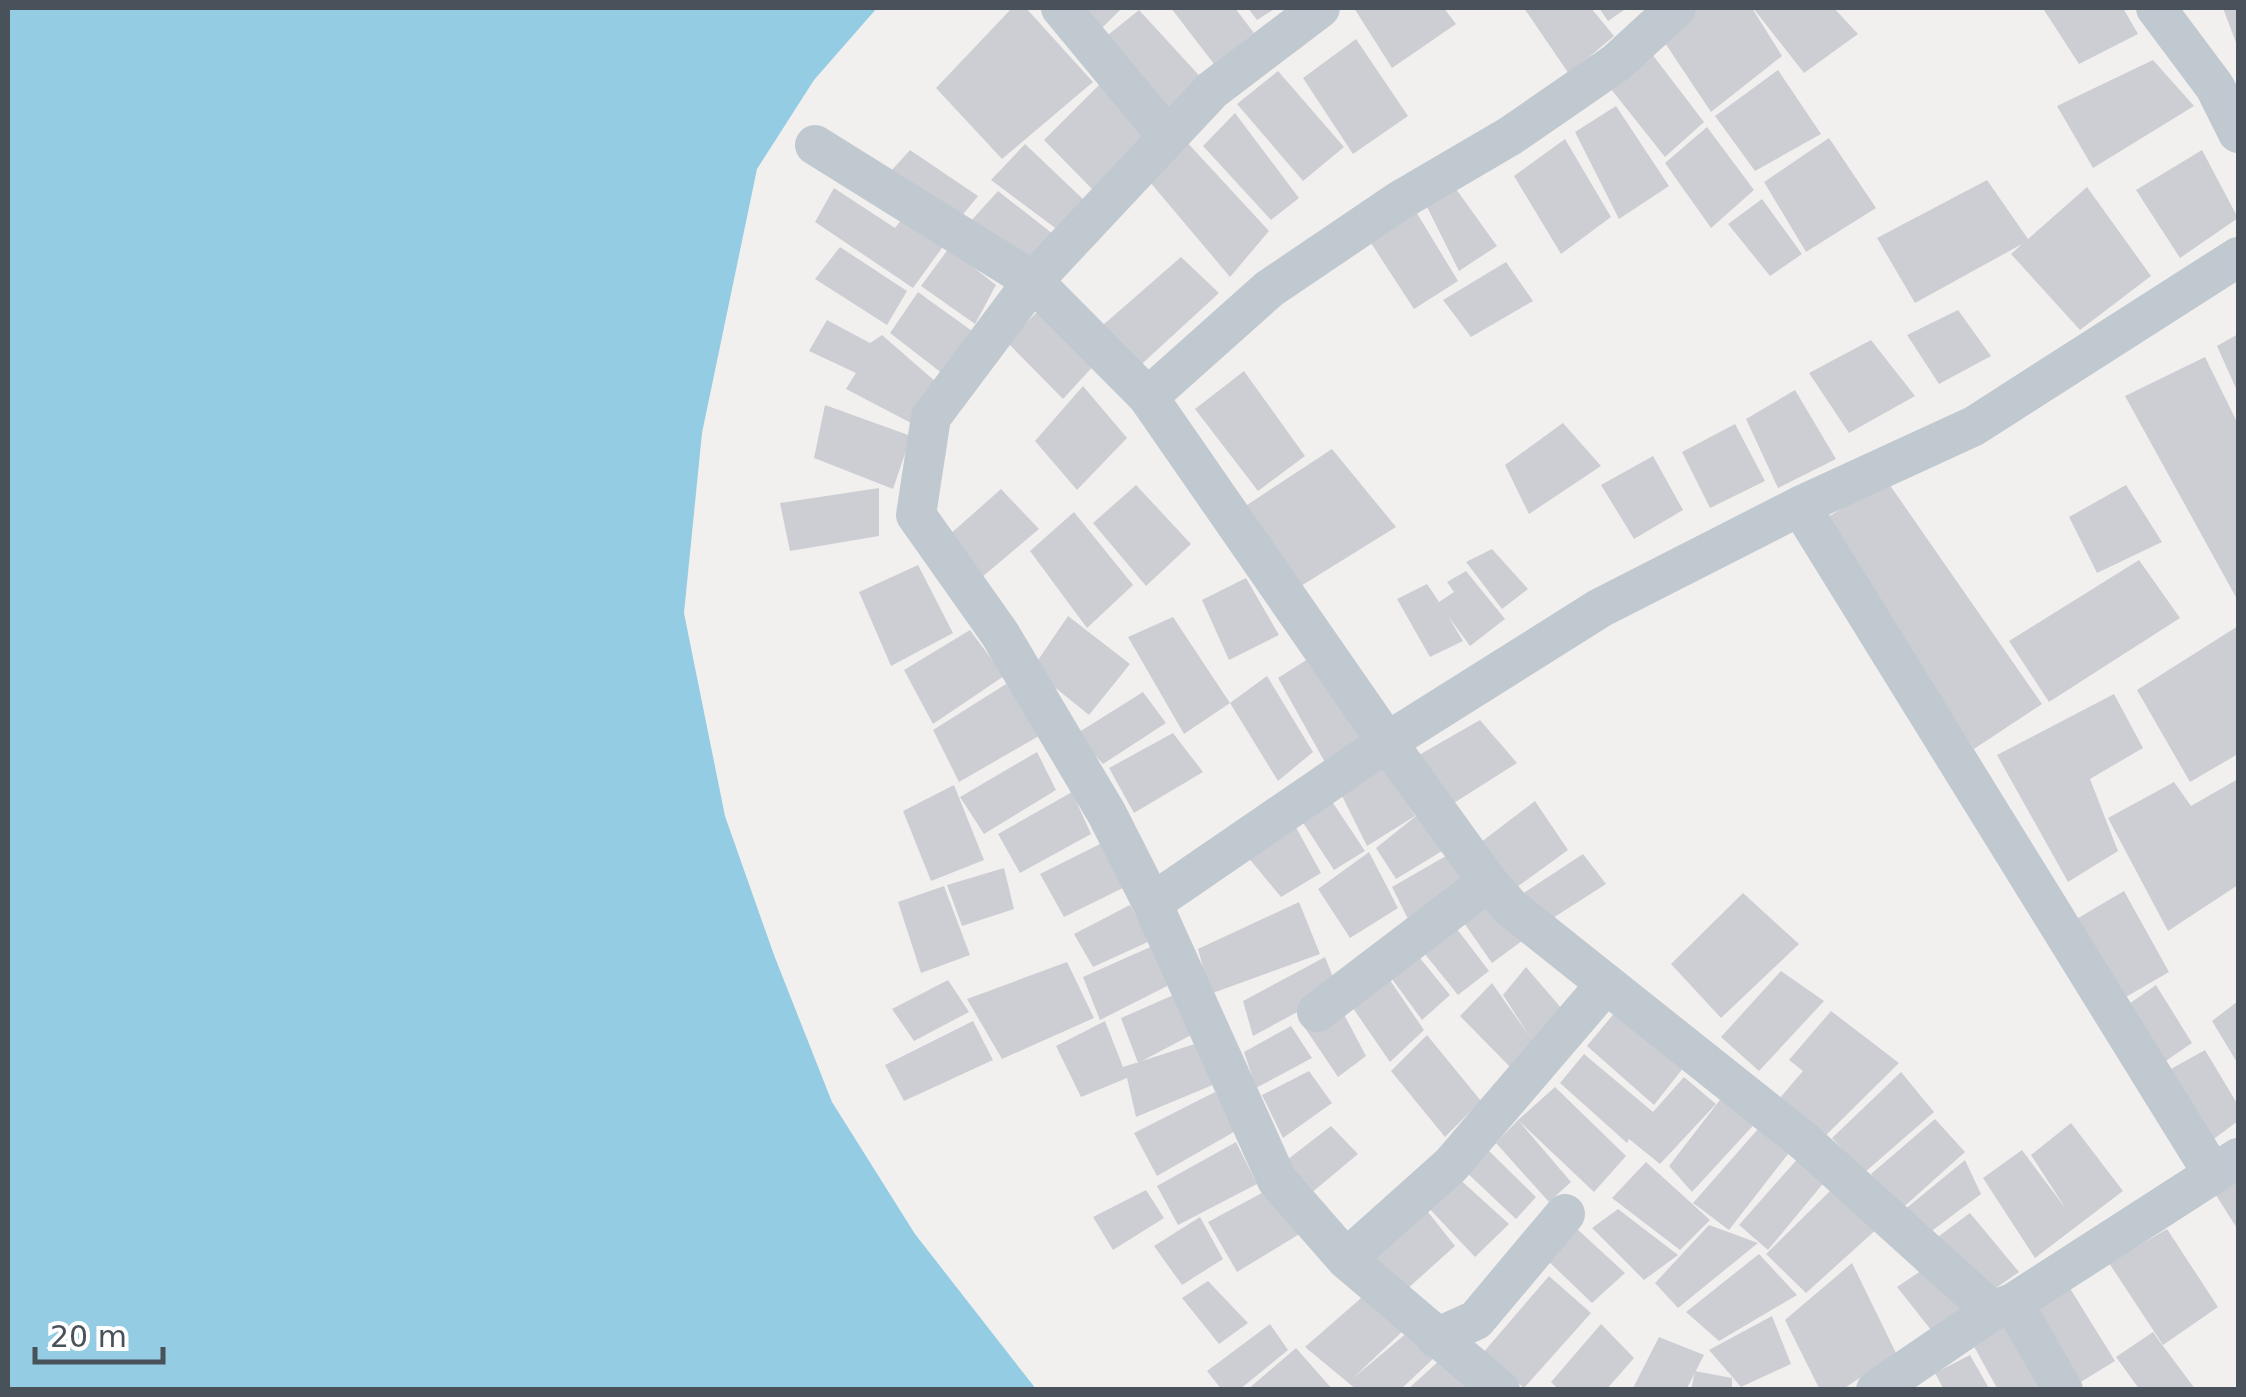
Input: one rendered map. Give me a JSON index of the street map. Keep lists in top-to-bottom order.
{
  "scale_bar": "20 m"
}
